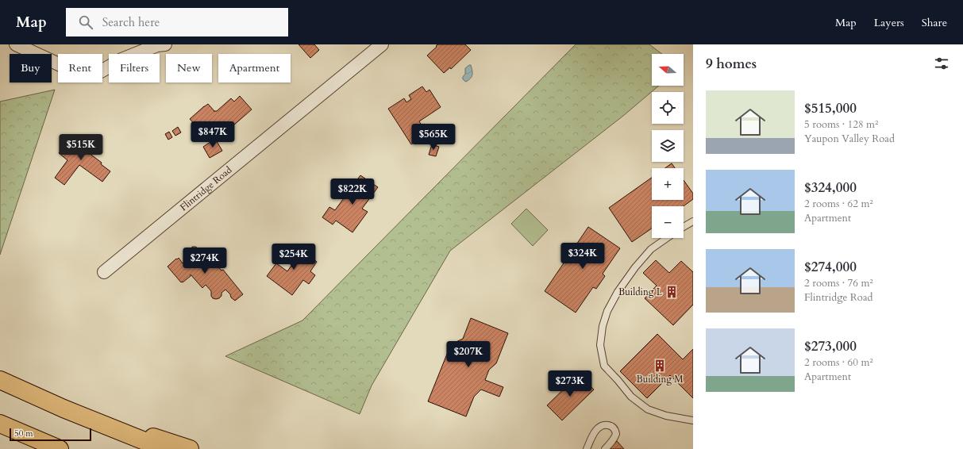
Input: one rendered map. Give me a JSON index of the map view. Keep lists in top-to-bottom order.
{
  "streets": {
    "street": ["Flintridge Road"]
  },
  "places": {
    "building": ["Building L", "Building M"]
  },
  "scale_bar": "50 m",
  "north": "left",
  "page": {
    "header": "Map",
    "search": "Search here",
    "nav": ["Map", "Layers", "Share"],
    "heading": "9 homes",
    "map_buttons": ["+", "−"],
    "chip": [
      "Buy",
      "Rent",
      "Filters",
      "New",
      "Apartment"
    ],
    "list": [
      {
        "name": "$515,000",
        "note": "5 rooms · 128 m² · Yaupon Valley Road"
      },
      {
        "name": "$324,000",
        "note": "2 rooms · 62 m² · Apartment"
      },
      {
        "name": "$274,000",
        "note": "2 rooms · 76 m² · Flintridge Road"
      },
      {
        "name": "$273,000",
        "note": "2 rooms · 60 m² · Apartment"
      }
    ],
    "price": [
      "$847K",
      "$565K",
      "$515K",
      "$822K",
      "$324K",
      "$254K",
      "$274K",
      "$207K",
      "$273K"
    ],
    "scale": "50 m"
  }
}
